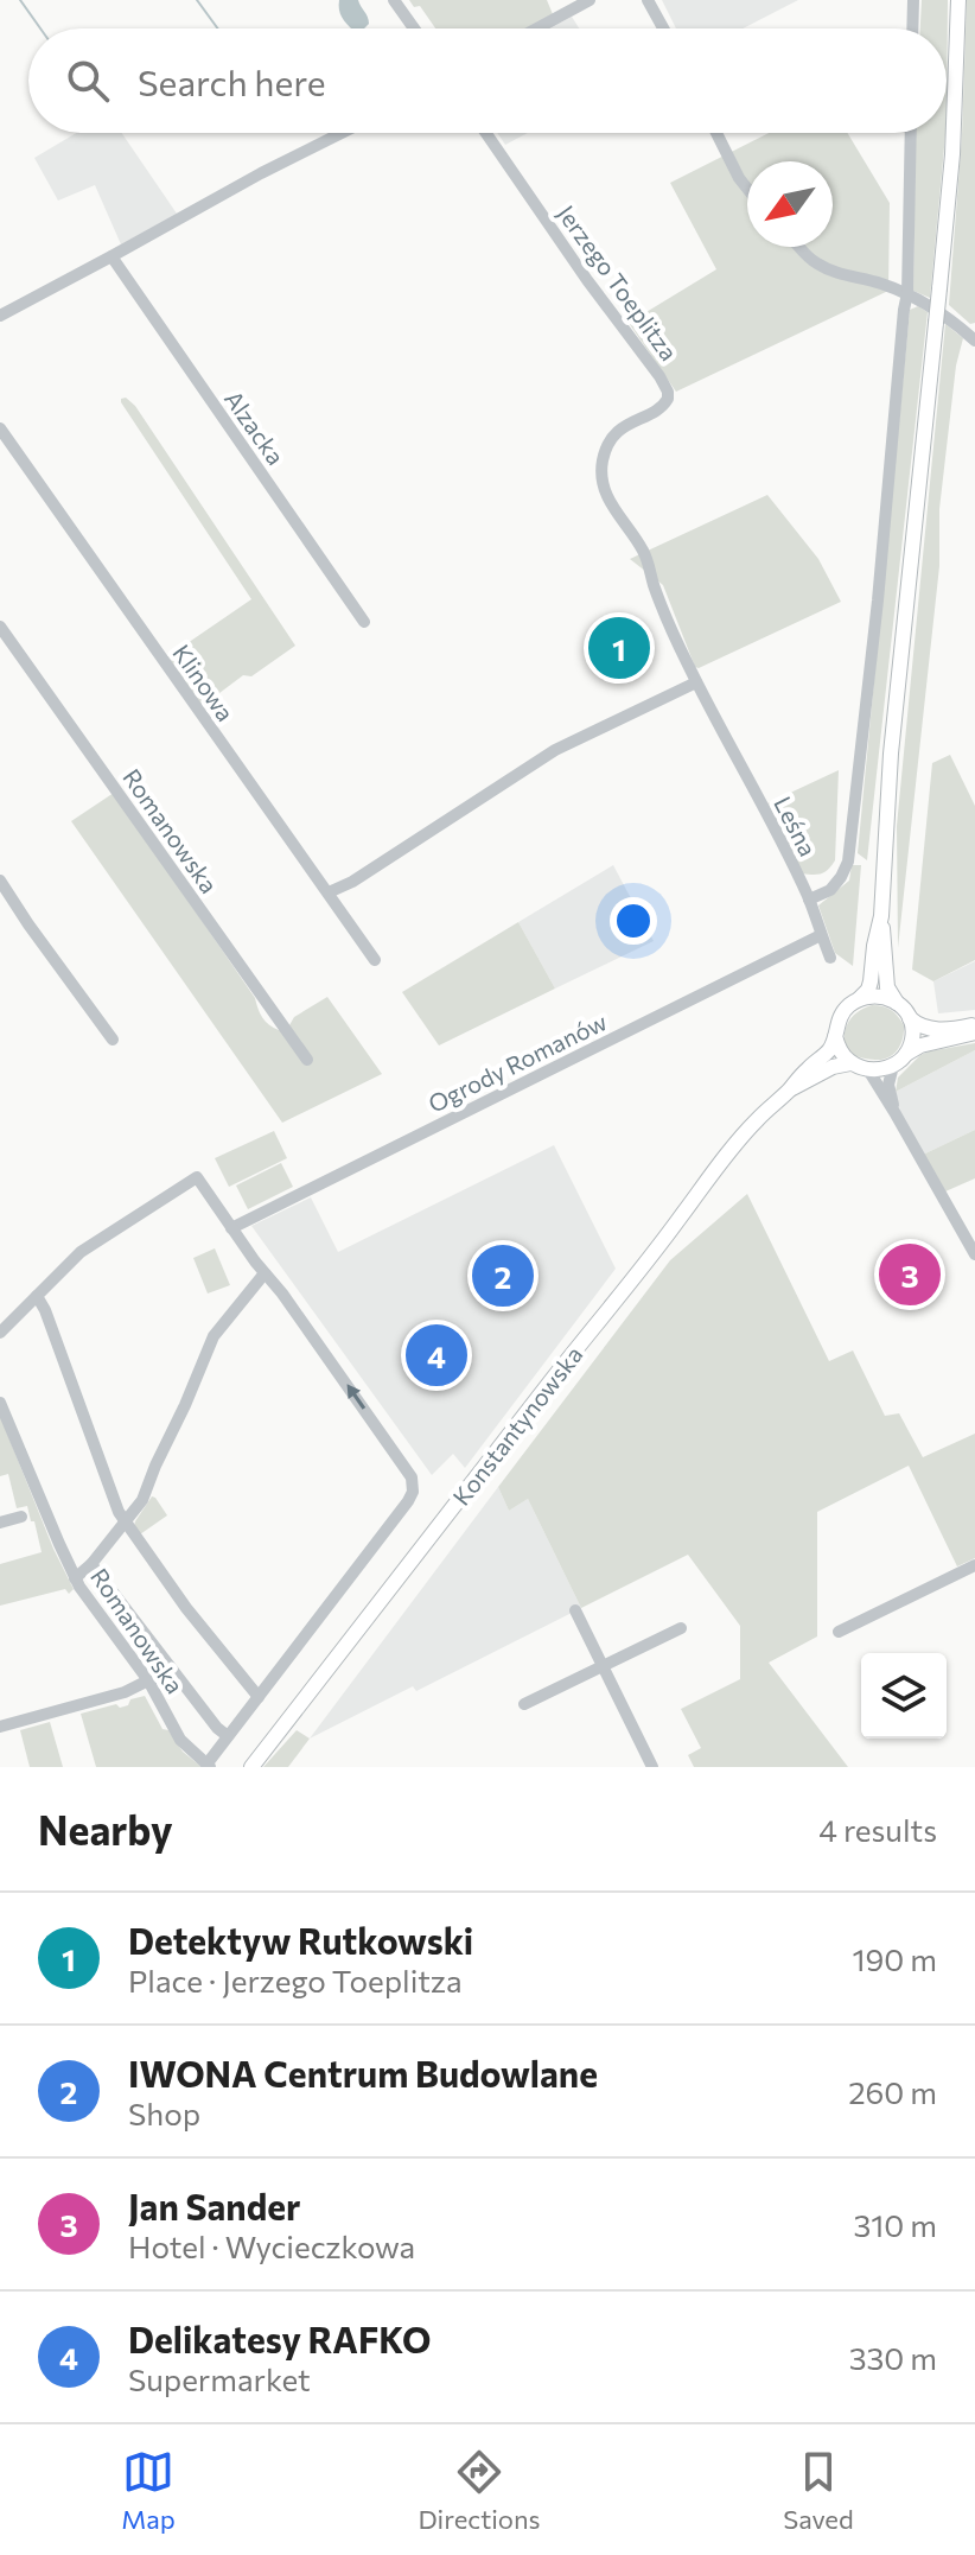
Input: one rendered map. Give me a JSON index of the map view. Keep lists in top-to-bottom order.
{
  "streets": {
    "main road": ["Konstantynowska"],
    "street": [
      "Jerzego Toeplitza",
      "Alzacka",
      "Klinowa",
      "Leśna",
      "Romanowska",
      "Ogrody Romanów"
    ]
  },
  "crossings": [
    ["Jerzego Toeplitza", "Leśna"],
    ["Leśna", "Ogrody Romanów"]
  ],
  "north": "bottom left",
  "page": {
    "search": "Search here",
    "pins": [
      "1",
      "3",
      "2",
      "4"
    ],
    "heading": ["Nearby", "4 results"],
    "list": [
      {
        "mark": "1",
        "name": "Detektyw Rutkowski",
        "note": "Place · Jerzego Toeplitza",
        "value": "190 m"
      },
      {
        "mark": "2",
        "name": "IWONA Centrum Budowlane",
        "note": "Shop",
        "value": "260 m"
      },
      {
        "mark": "3",
        "name": "Jan Sander",
        "note": "Hotel · Wycieczkowa",
        "value": "310 m"
      },
      {
        "mark": "4",
        "name": "Delikatesy RAFKO",
        "note": "Supermarket",
        "value": "330 m"
      }
    ],
    "nav": ["Map", "Directions", "Saved"]
  }
}
